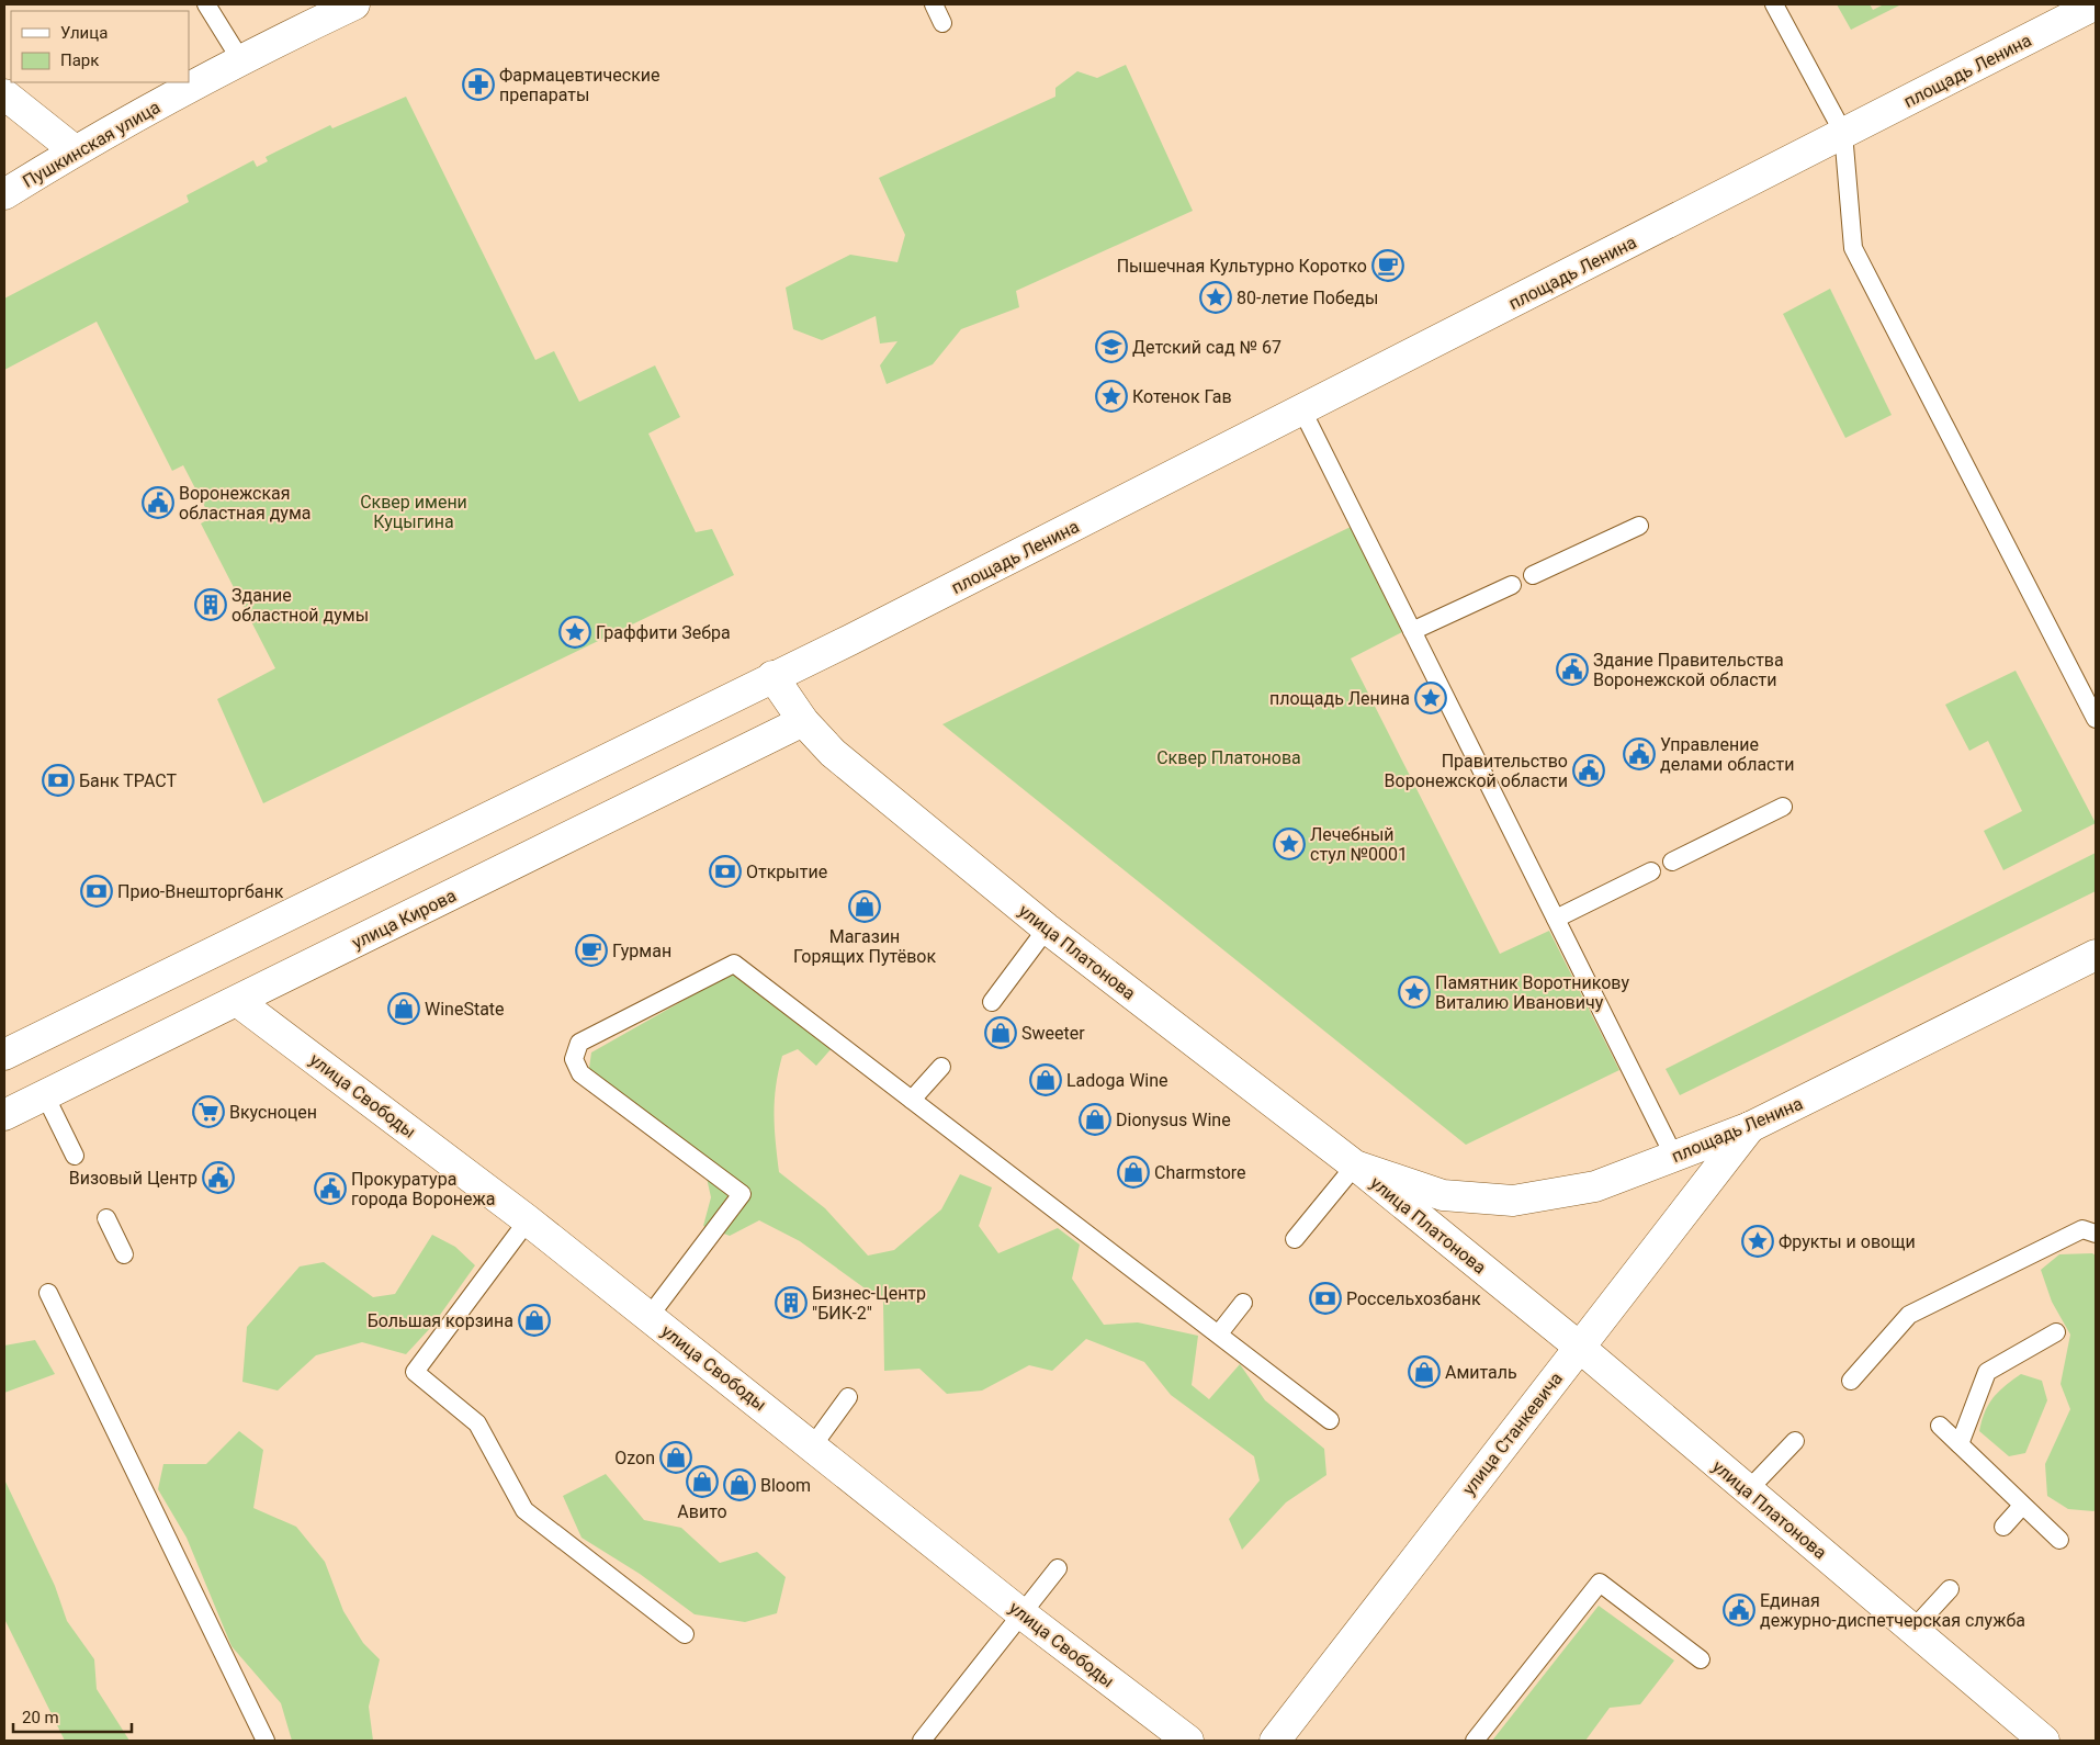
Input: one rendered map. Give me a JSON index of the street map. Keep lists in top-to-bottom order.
{
  "streets": {
    "main road": [
      "площадь Ленина",
      "Пушкинская улица",
      "улица Кирова",
      "улица Платонова",
      "улица Свободы",
      "улица Станкевича"
    ]
  },
  "crossings": [
    ["площадь Ленина", "улица Платонова"],
    ["площадь Ленина", "улица Станкевича"],
    ["улица Кирова", "улица Платонова"],
    ["улица Кирова", "улица Свободы"],
    ["улица Платонова", "улица Станкевича"]
  ],
  "parks": ["Сквер имени Куцыгина", "Сквер Платонова"],
  "places": {
    "pharmacy": ["Фармацевтические препараты"],
    "cafe": ["Пышечная Культурно Коротко", "Гурман"],
    "place": [
      "80-летие Победы",
      "Котенок Гав",
      "Граффити Зебра",
      "площадь Ленина",
      "Лечебный стул №0001",
      "Памятник Воротникову Виталию Ивановичу",
      "Фрукты и овощи"
    ],
    "school or university": ["Детский сад № 67"],
    "public building": [
      "Воронежская областная дума",
      "Здание Правительства Воронежской области",
      "Управление делами области",
      "Правительство Воронежской области",
      "Визовый Центр",
      "Прокуратура города Воронежа",
      "Единая дежурно-диспетчерская служба"
    ],
    "building": ["Здание областной думы", "Бизнес-Центр \"БИК-2\""],
    "bank": [
      "Банк ТРАСТ",
      "Открытие",
      "Прио-Внешторгбанк",
      "Россельхозбанк"
    ],
    "shop": [
      "Магазин Горящих Путёвок",
      "WineState",
      "Sweeter",
      "Ladoga Wine",
      "Dionysus Wine",
      "Charmstore",
      "Большая корзина",
      "Амиталь",
      "Ozon",
      "Авито",
      "Bloom"
    ],
    "supermarket": ["Вкусноцен"]
  },
  "legend": ["Улица", "Парк"],
  "scale_bar": "20 m"
}
